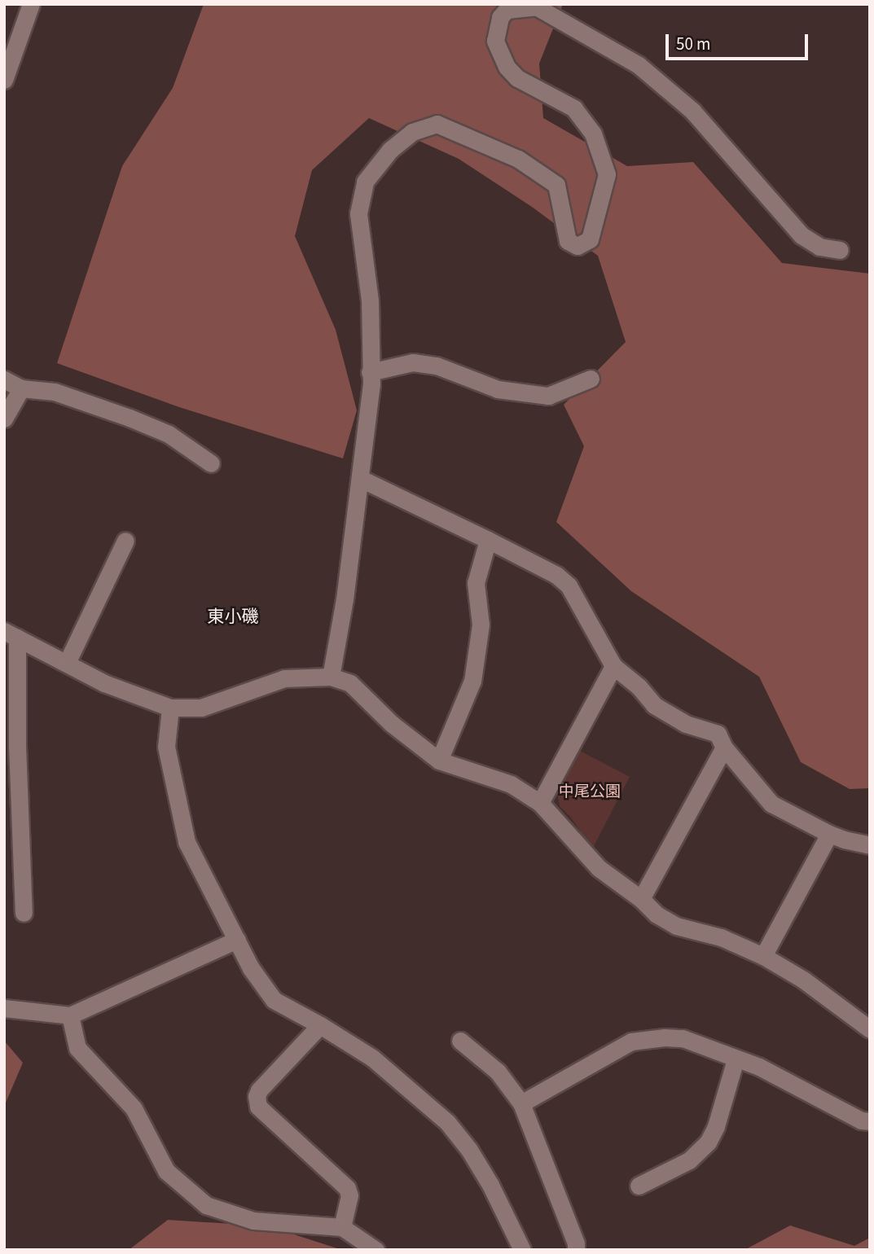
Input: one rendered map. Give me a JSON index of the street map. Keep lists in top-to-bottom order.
{
  "districts": ["東小磯"],
  "parks": ["中尾公園"],
  "scale_bar": "50 m"
}
